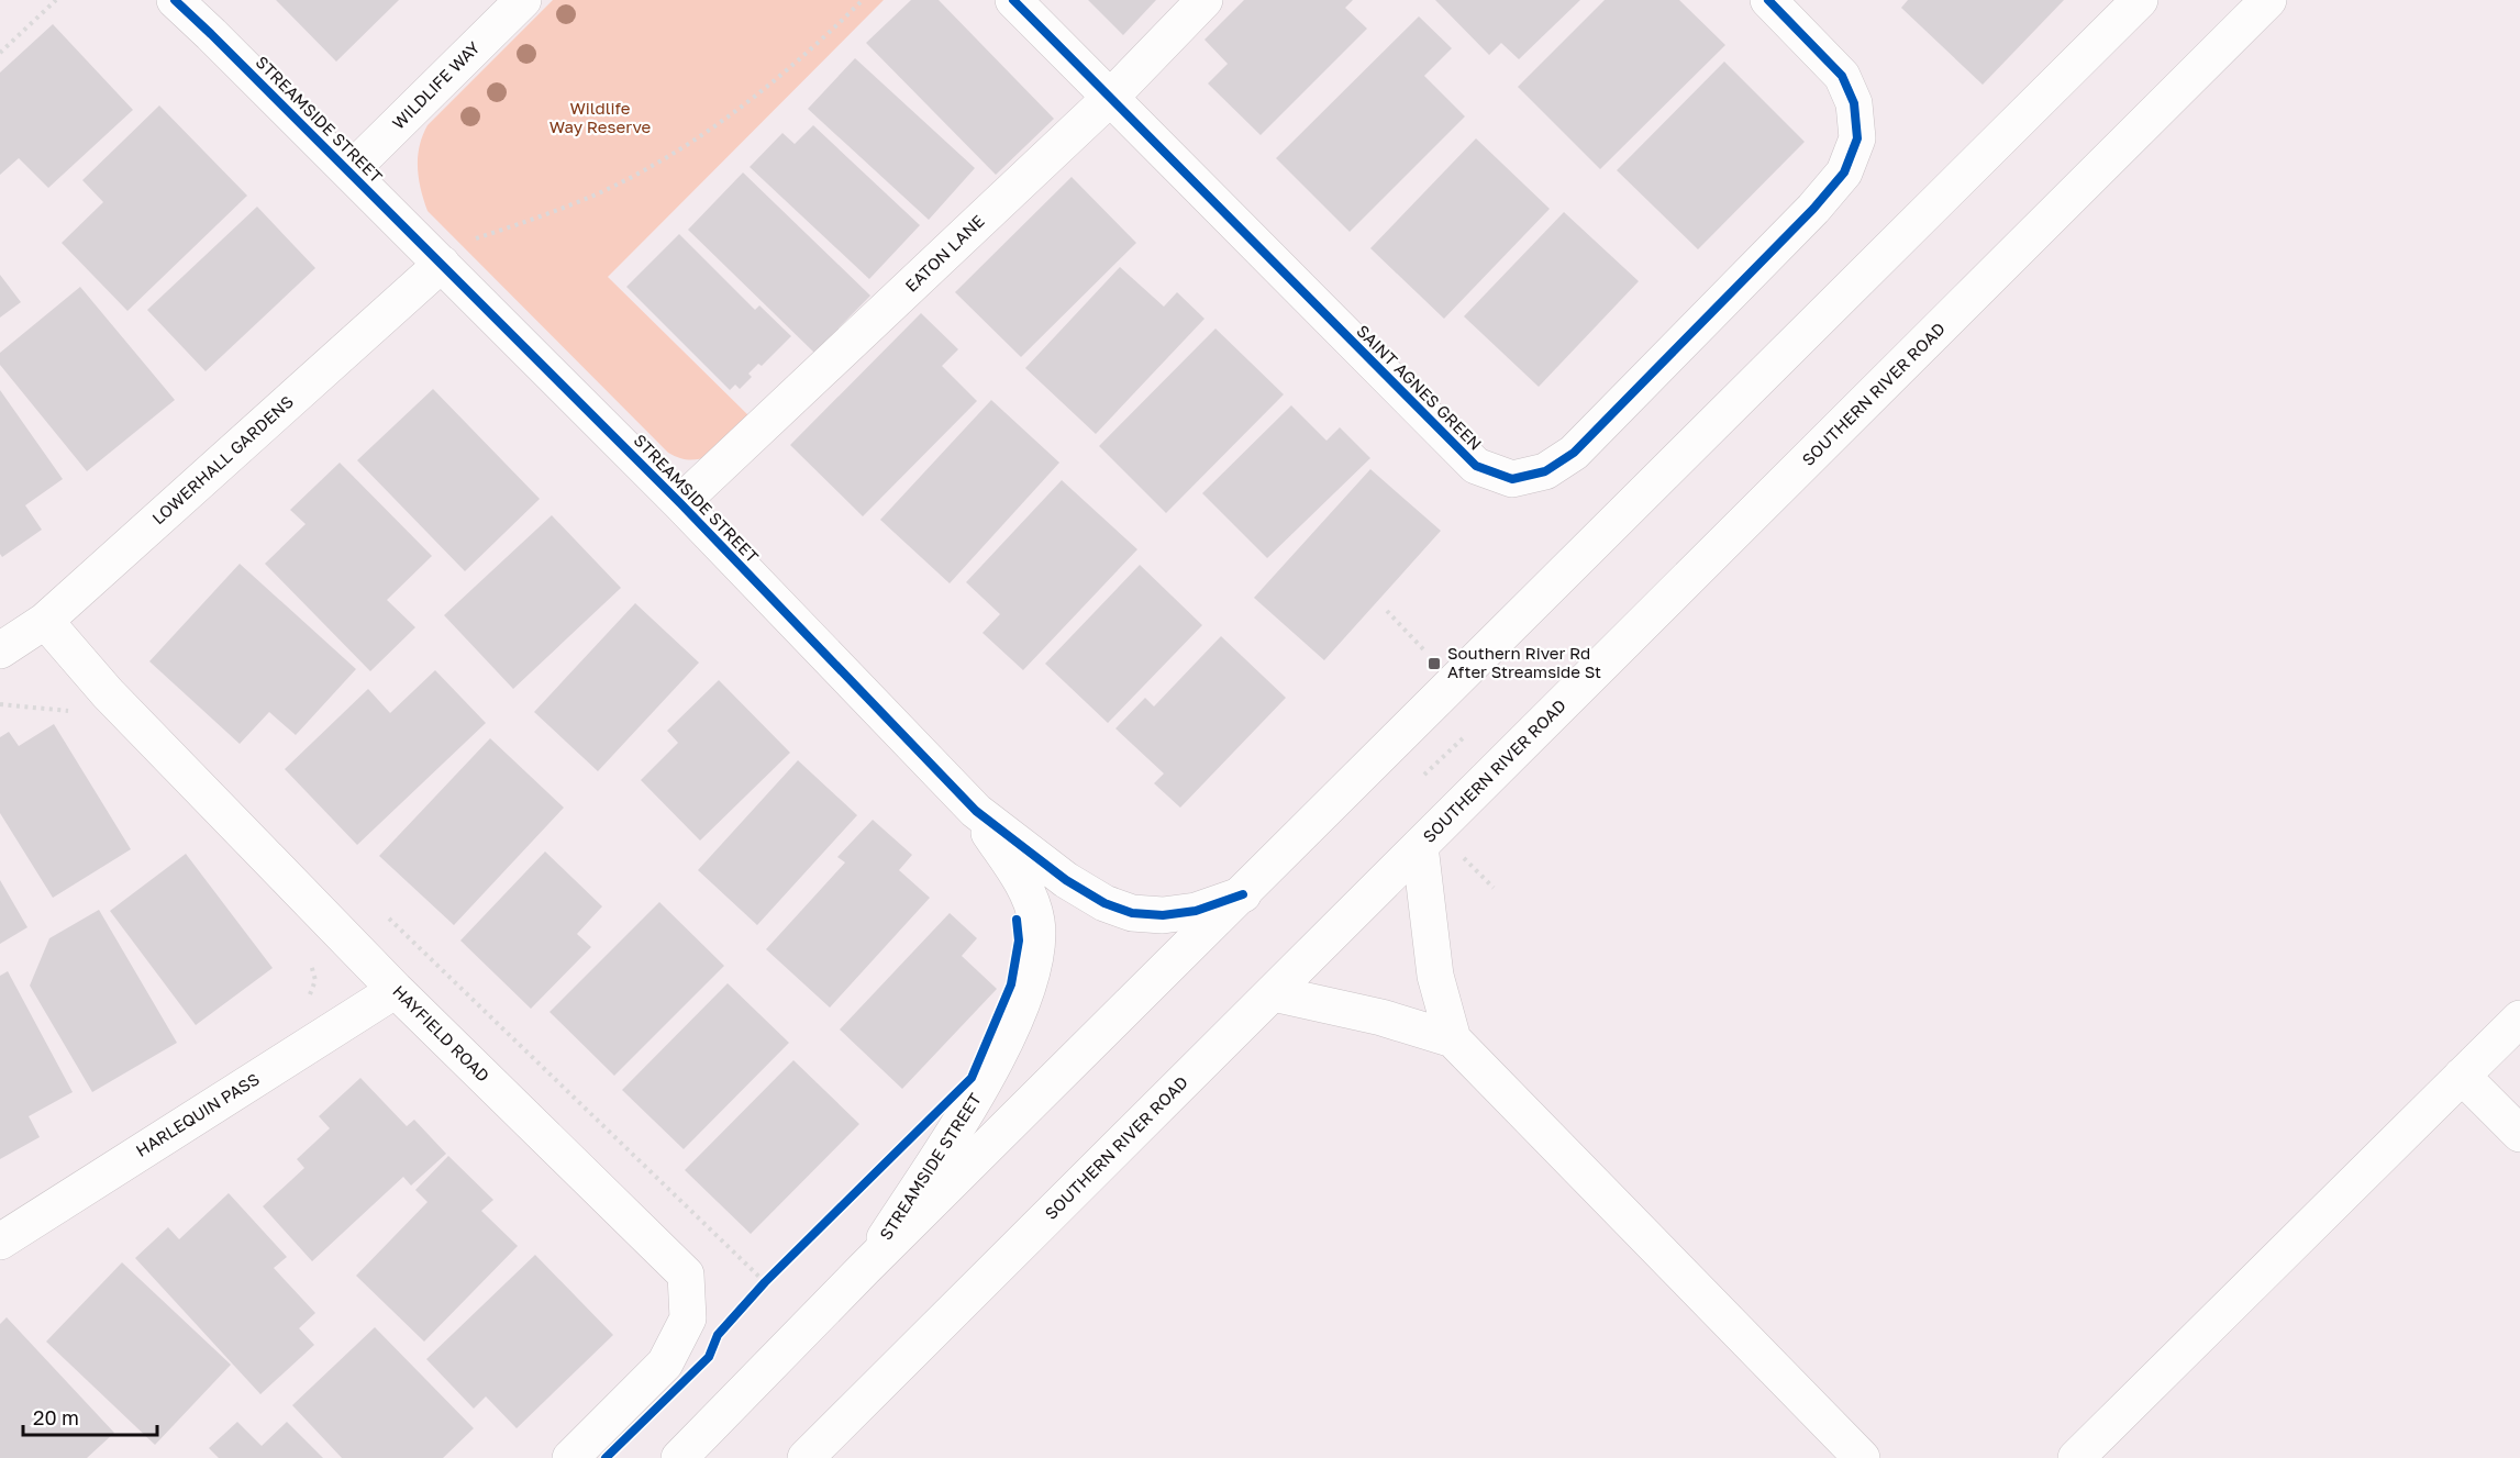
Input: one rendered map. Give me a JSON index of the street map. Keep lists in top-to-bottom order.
{
  "streets": {
    "street": [
      "WILDLIFE WAY",
      "STREAMSIDE STREET",
      "EATON LANE",
      "SAINT AGNES GREEN",
      "SOUTHERN RIVER ROAD",
      "LOWERHALL GARDENS",
      "HAYFIELD ROAD",
      "HARLEQUIN PASS"
    ]
  },
  "crossings": [
    ["WILDLIFE WAY", "STREAMSIDE STREET"],
    ["STREAMSIDE STREET", "EATON LANE"],
    ["STREAMSIDE STREET", "LOWERHALL GARDENS"],
    ["EATON LANE", "SAINT AGNES GREEN"],
    ["LOWERHALL GARDENS", "HAYFIELD ROAD"],
    ["HAYFIELD ROAD", "HARLEQUIN PASS"]
  ],
  "parks": ["Wildlife Way Reserve"],
  "places": {
    "transit": ["Southern River Rd After Streamside St"]
  },
  "scale_bar": "20 m"
}
